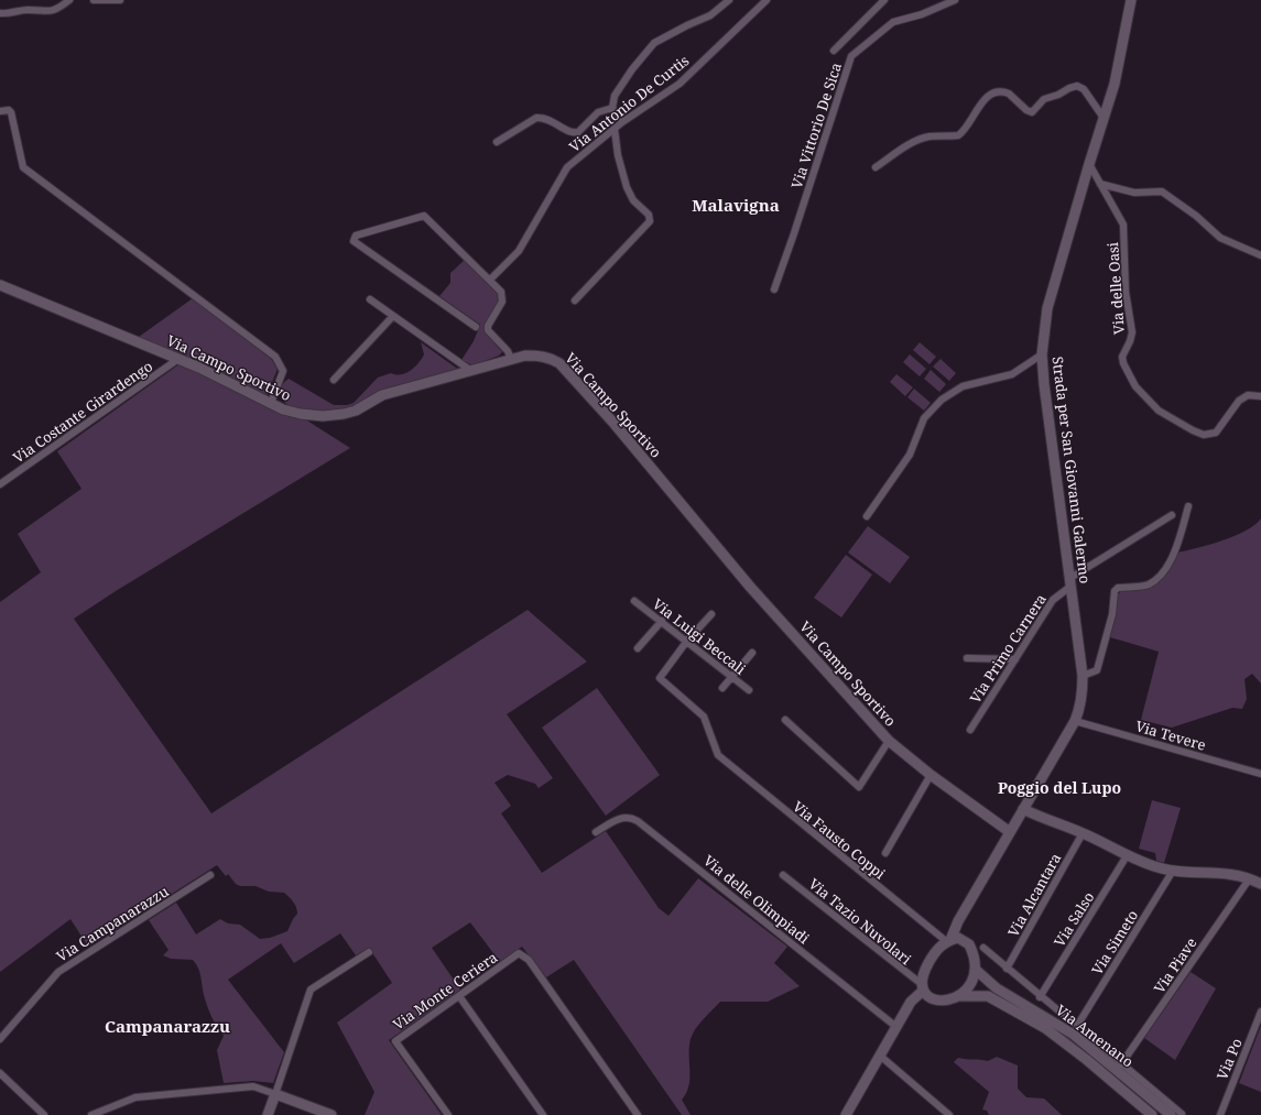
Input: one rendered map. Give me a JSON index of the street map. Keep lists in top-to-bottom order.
{
  "streets": {
    "main road": ["Via Campo Sportivo", "Strada per San Giovanni Galermo", "Via Amenano"],
    "street": [
      "Via Antonio De Curtis",
      "Via Vittorio De Sica",
      "Via delle Oasi",
      "Via Costante Girardengo",
      "Via Luigi Beccali",
      "Via Primo Carnera",
      "Via Tevere",
      "Via Fausto Coppi",
      "Via Alcantara",
      "Via delle Olimpiadi",
      "Via Salso",
      "Via Tazio Nuvolari",
      "Via Campanarazzu",
      "Via Simeto",
      "Via Piave",
      "Via Monte Ceriera",
      "Via Po"
    ]
  },
  "crossings": [
    ["Via delle Oasi", "Strada per San Giovanni Galermo"],
    ["Via Campo Sportivo", "Via Costante Girardengo"],
    ["Via Campo Sportivo", "Strada per San Giovanni Galermo"],
    ["Strada per San Giovanni Galermo", "Via Primo Carnera"],
    ["Strada per San Giovanni Galermo", "Via Tevere"],
    ["Strada per San Giovanni Galermo", "Via Fausto Coppi"],
    ["Strada per San Giovanni Galermo", "Via Tazio Nuvolari"],
    ["Strada per San Giovanni Galermo", "Via Amenano"],
    ["Via Luigi Beccali", "Via Fausto Coppi"],
    ["Via Fausto Coppi", "Via Tazio Nuvolari"],
    ["Via Fausto Coppi", "Via Amenano"],
    ["Via Tazio Nuvolari", "Via Amenano"]
  ],
  "districts": ["Malavigna", "Poggio del Lupo", "Campanarazzu"]
}
